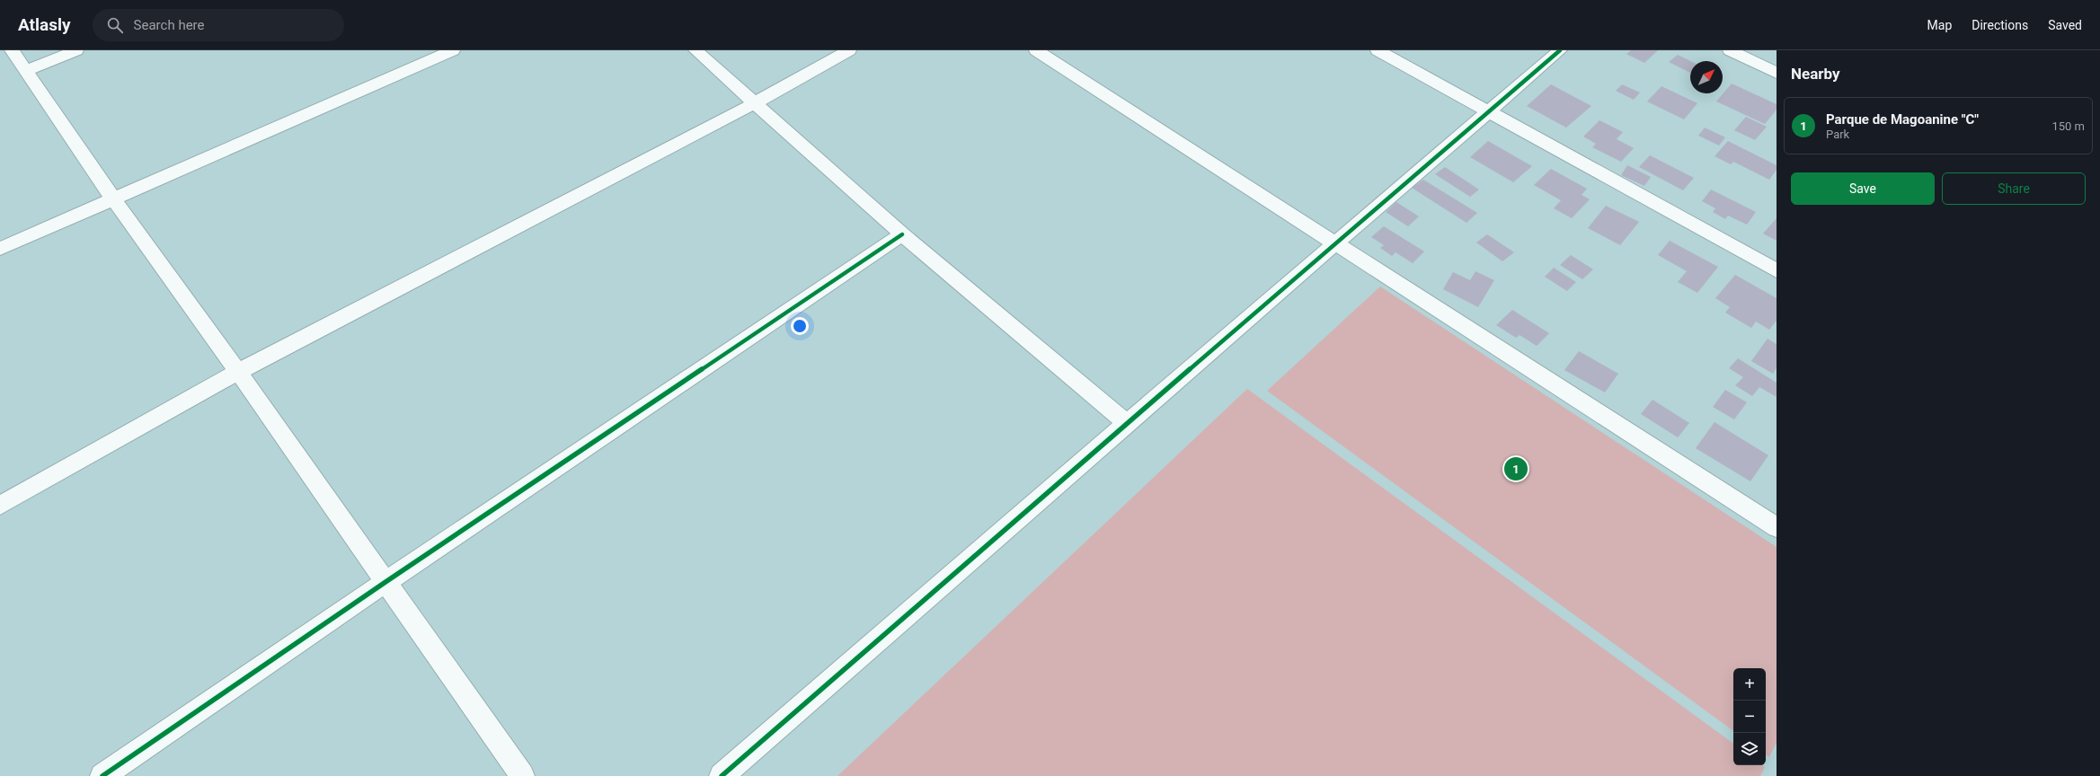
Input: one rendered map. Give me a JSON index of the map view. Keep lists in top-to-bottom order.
{
  "north": "top right",
  "page": {
    "header": "Atlasly",
    "search": "Search here",
    "nav": ["Map", "Directions", "Saved"],
    "heading": "Nearby",
    "list": [
      {
        "mark": "1",
        "name": "Parque de Magoanine \"C\"",
        "note": "Park",
        "value": "150 m"
      }
    ],
    "buttons": ["Save", "Share"],
    "pins": "1",
    "map_buttons": ["+", "−"]
  }
}
